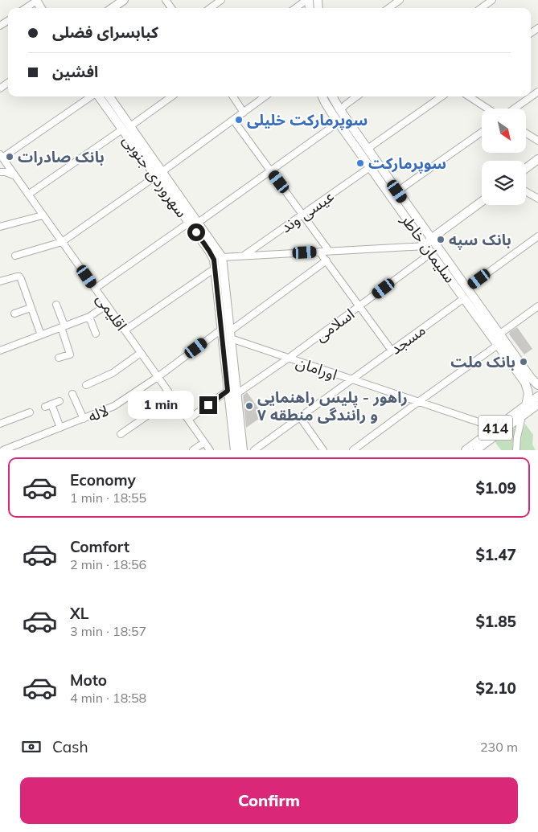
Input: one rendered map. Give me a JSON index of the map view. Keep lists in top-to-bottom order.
{
  "streets": {
    "main road": ["سهروردی جنوبی", "سلیمان خاطر", "414"],
    "street": [
      "عیسی وند",
      "اقلیمی",
      "اسلامی",
      "مسجد",
      "اورامان",
      "لاله"
    ]
  },
  "crossings": [
    ["سهروردی جنوبی", "اسلامی"],
    ["سهروردی جنوبی", "اورامان"],
    ["سهروردی جنوبی", "لاله"],
    ["عیسی وند", "سلیمان خاطر"],
    ["سلیمان خاطر", "اسلامی"],
    ["سلیمان خاطر", "مسجد"],
    ["سلیمان خاطر", "414"],
    ["اقلیمی", "لاله"],
    ["اسلامی", "اورامان"],
    ["مسجد", "اورامان"],
    ["اورامان", "لاله"],
    ["اورامان", "414"]
  ],
  "places": [
    "سوپرمارکت خلیلی",
    "بانک صادرات",
    "سوپرمارکت",
    "بانک سپه",
    "بانک ملت",
    "راهور - پلیس راهنمایی و رانندگی منطقه ۷"
  ],
  "north": "bottom right",
  "page": {
    "banner": ["کبابسرای فضلی", "افشین"],
    "bubble": "1 min",
    "list": [
      {
        "name": "Economy",
        "note": "1 min · 18:55",
        "value": "$1.09"
      },
      {
        "name": "Comfort",
        "note": "2 min · 18:56",
        "value": "$1.47"
      },
      {
        "name": "XL",
        "note": "3 min · 18:57",
        "value": "$1.85"
      },
      {
        "name": "Moto",
        "note": "4 min · 18:58",
        "value": "$2.10"
      }
    ],
    "pay": ["Cash", "230 m"],
    "buttons": "Confirm"
  }
}
